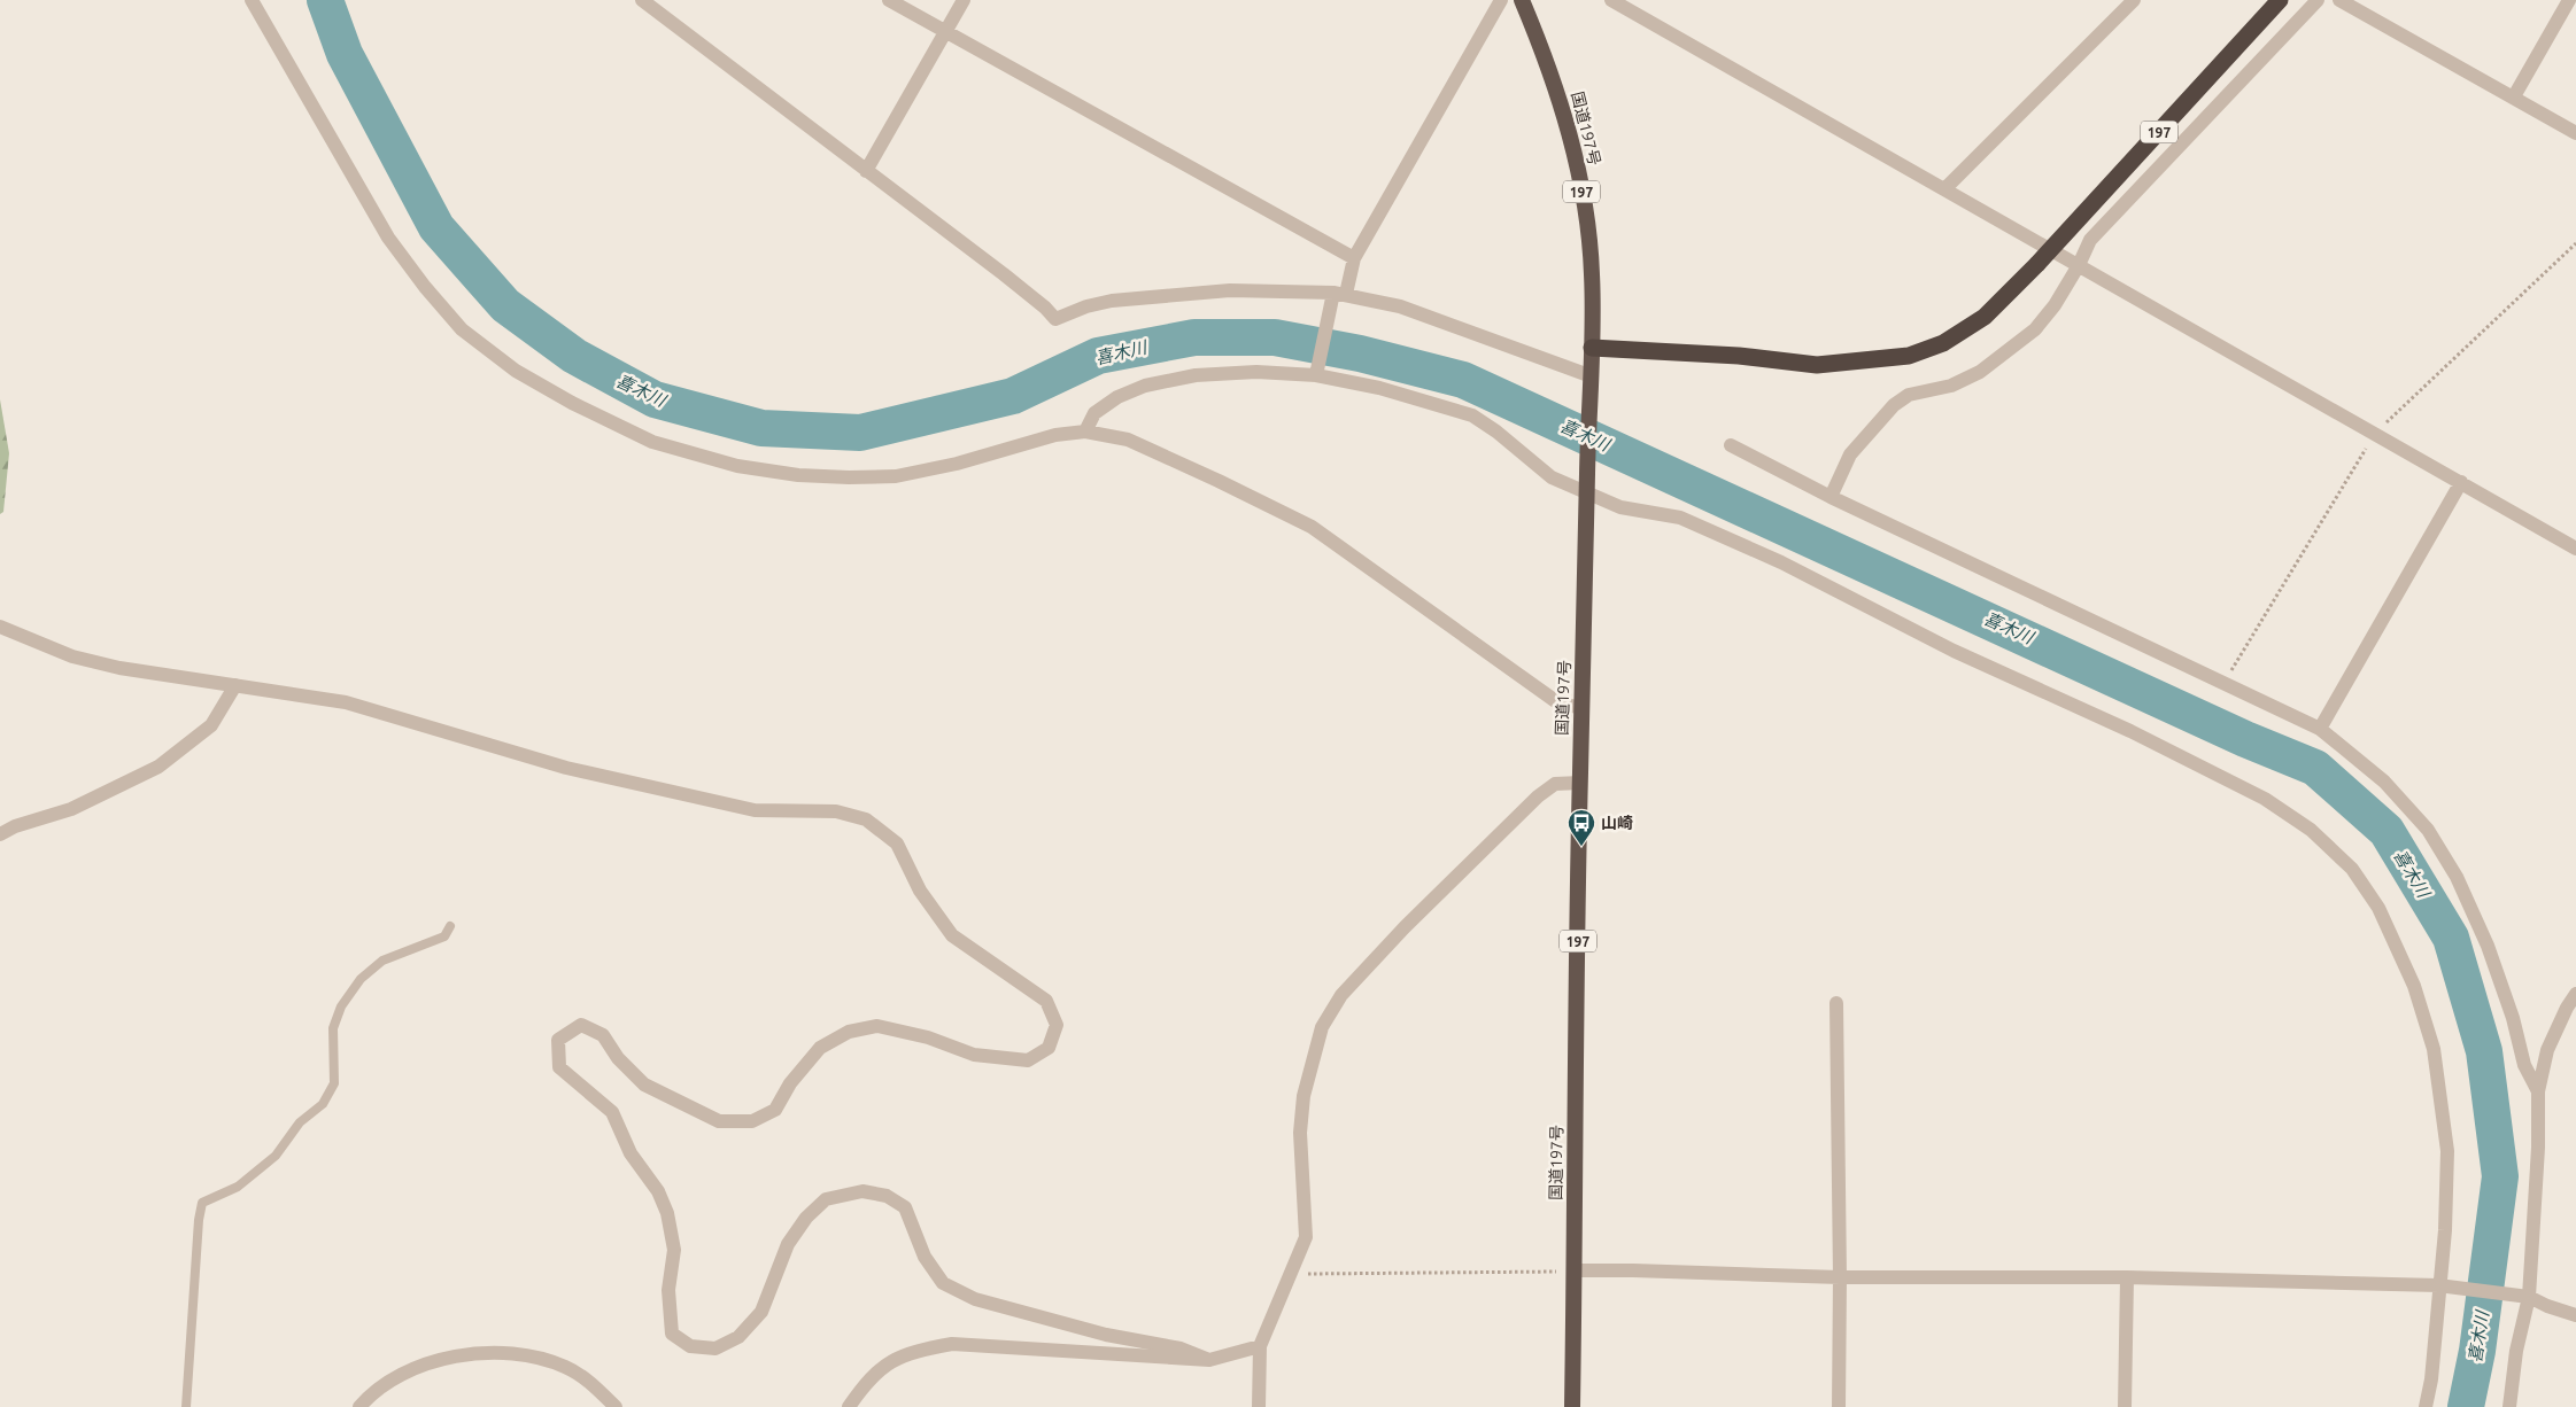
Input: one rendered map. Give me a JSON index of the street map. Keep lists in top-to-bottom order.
{
  "streets": {
    "highway": ["国道197号", "197"]
  },
  "crossings": [
    ["国道197号", "197"]
  ],
  "water": ["喜木川"],
  "places": {
    "bus stop": ["山崎"]
  }
}
